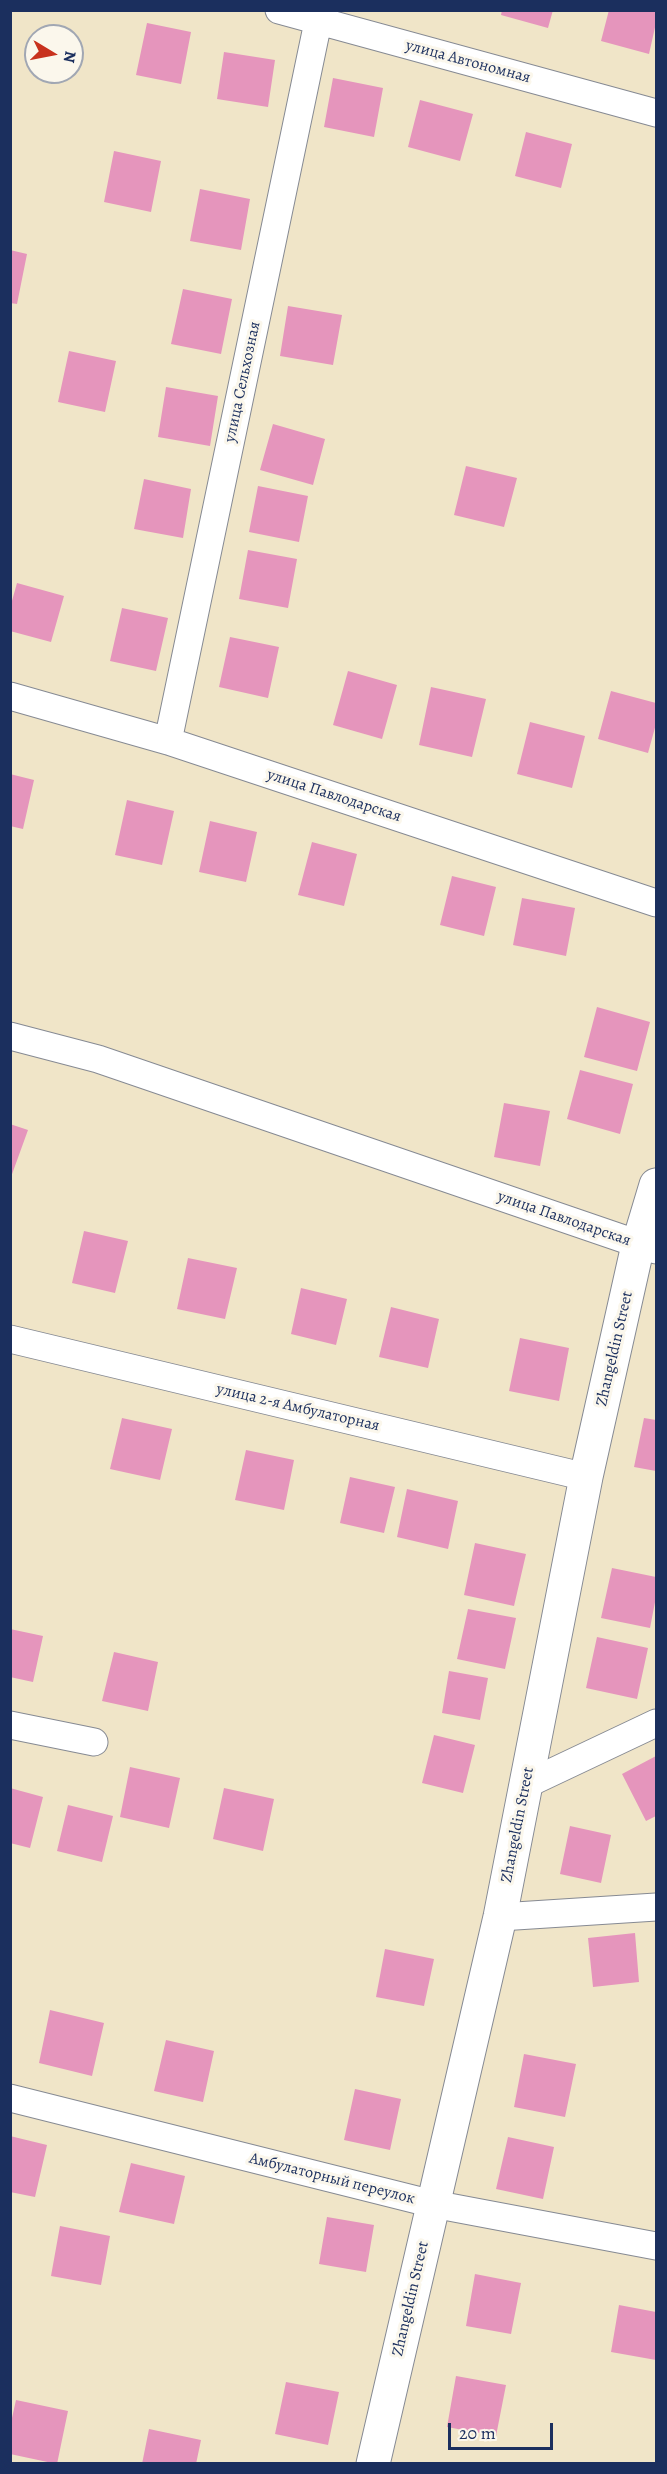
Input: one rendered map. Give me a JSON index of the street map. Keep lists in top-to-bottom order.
{
  "streets": {
    "main road": ["Zhangeldin Street"],
    "street": [
      "улица Автономная",
      "улица Сельхозная",
      "улица Павлодарская",
      "улица 2-я Амбулаторная",
      "Амбулаторный переулок"
    ]
  },
  "crossings": [
    ["улица Автономная", "улица Сельхозная"],
    ["улица Сельхозная", "улица Павлодарская"],
    ["улица Павлодарская", "Zhangeldin Street"],
    ["Zhangeldin Street", "улица 2-я Амбулаторная"],
    ["Zhangeldin Street", "Амбулаторный переулок"]
  ],
  "scale_bar": "20 m",
  "north": "right"
}
